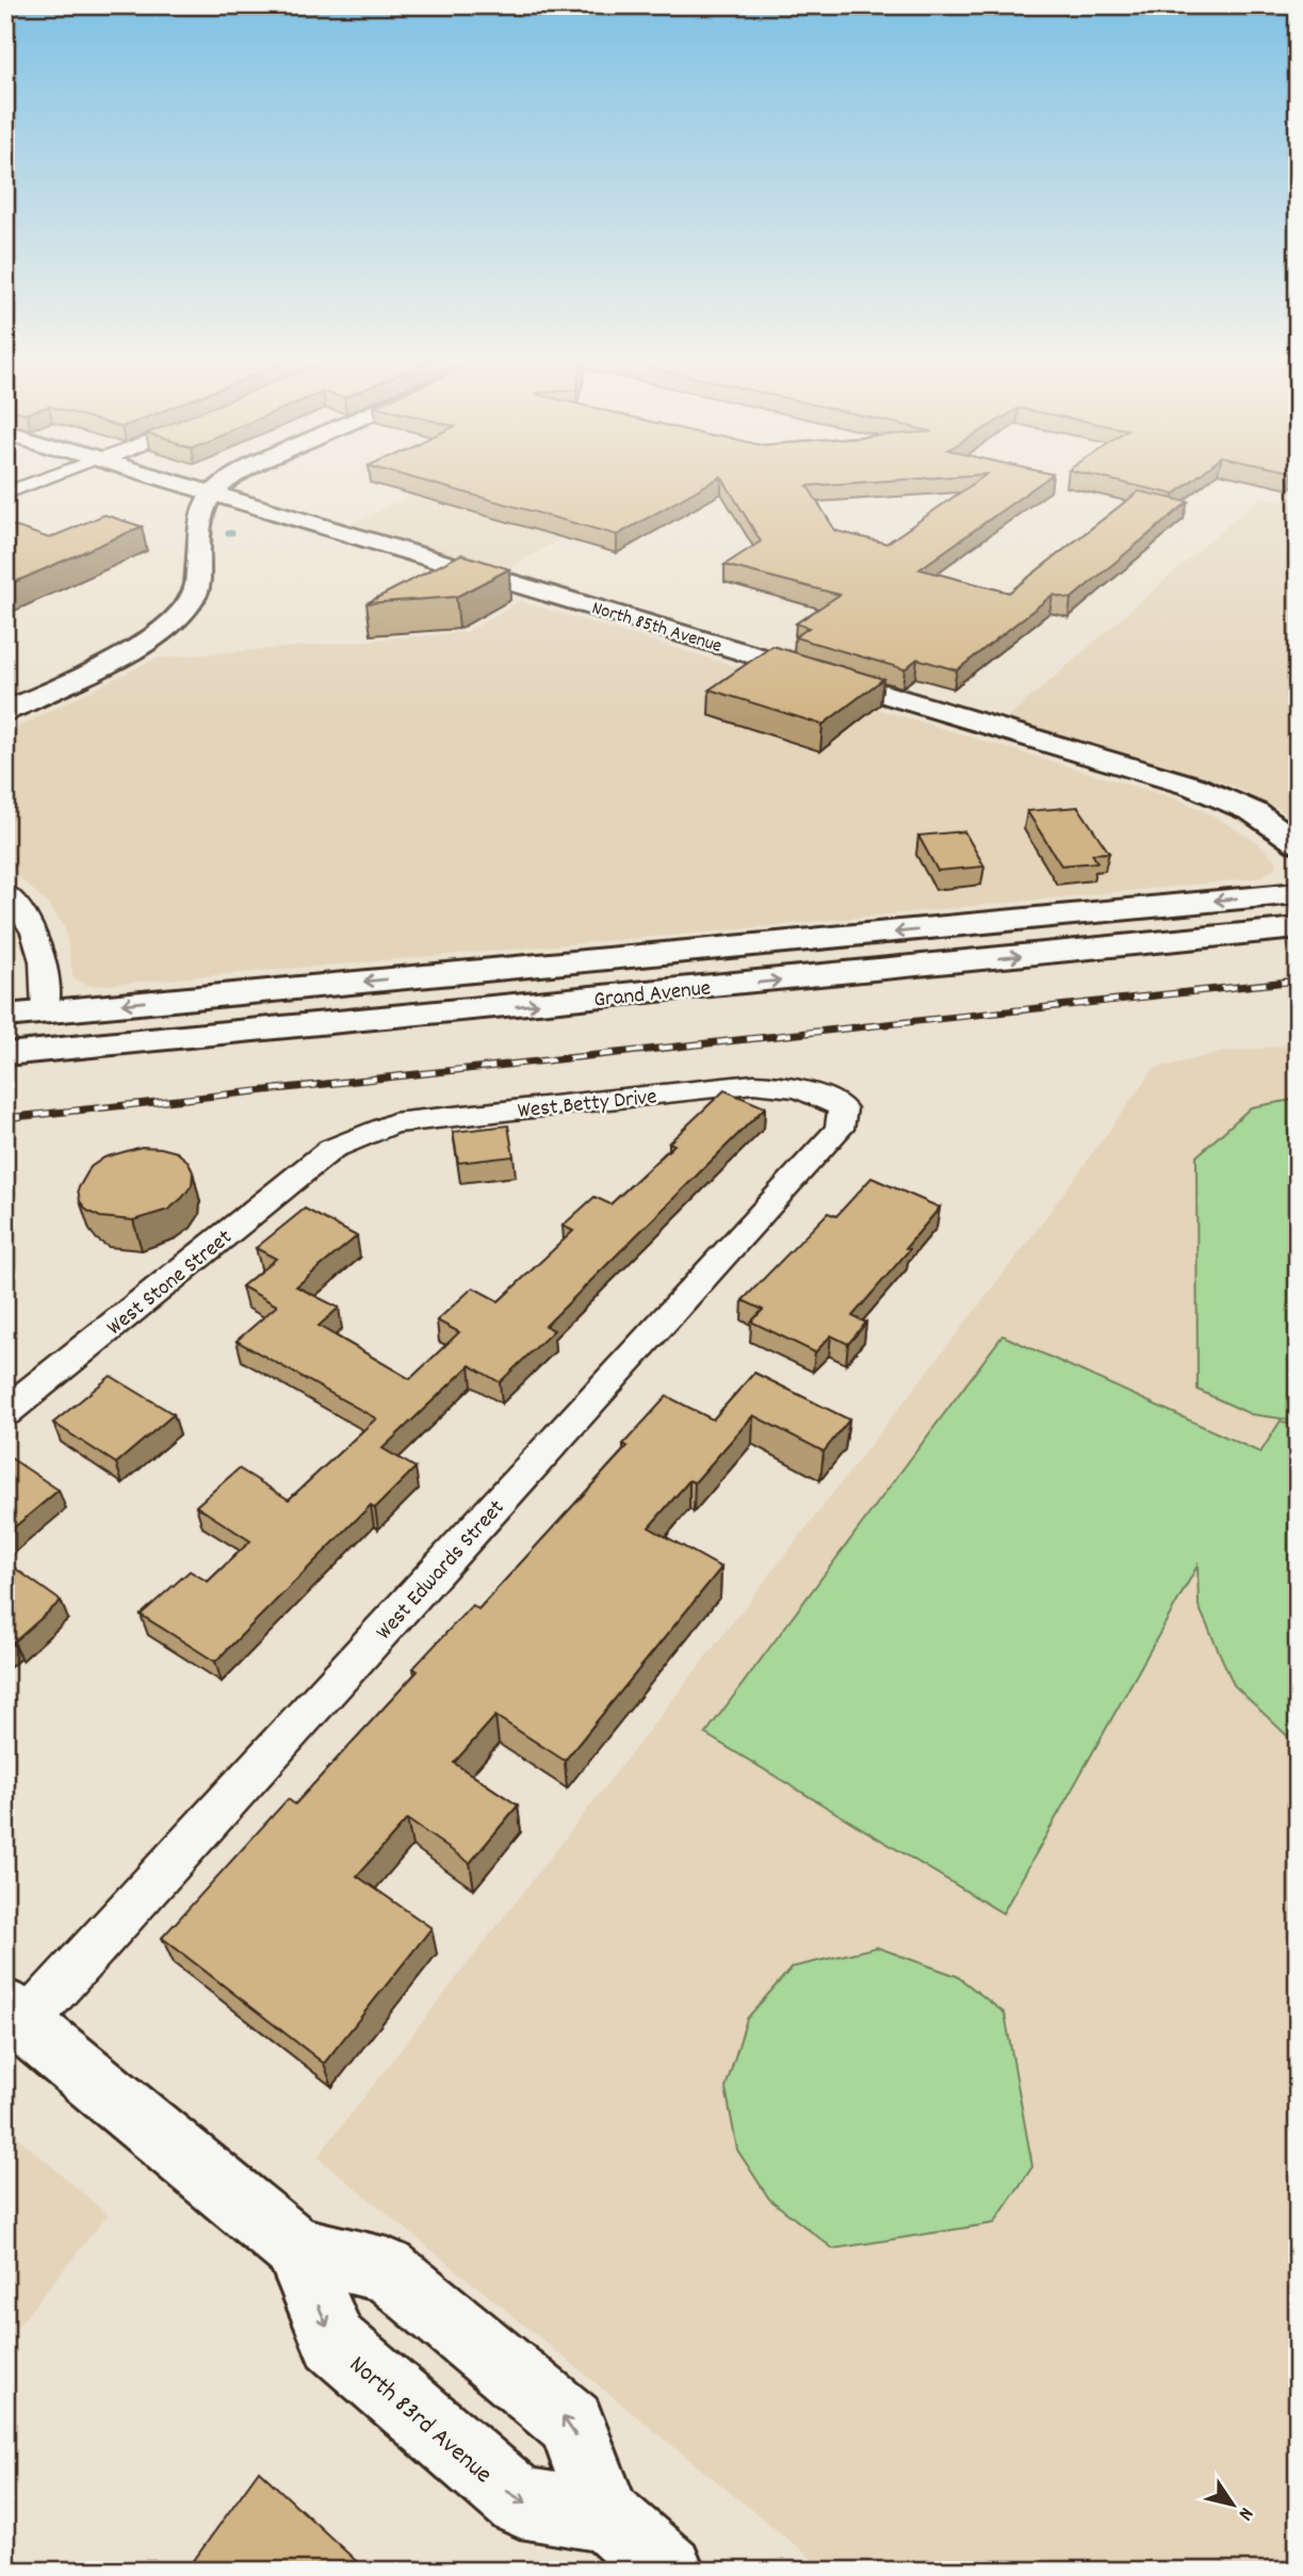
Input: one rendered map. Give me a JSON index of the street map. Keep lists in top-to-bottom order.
{
  "streets": {
    "main road": ["North 85th Avenue", "Grand Avenue", "North 83rd Avenue"],
    "street": ["West Betty Drive", "West Stone Street", "West Edwards Street"]
  },
  "crossings": [
    ["West Betty Drive", "West Stone Street"],
    ["West Betty Drive", "West Edwards Street"],
    ["West Edwards Street", "North 83rd Avenue"]
  ],
  "north": "bottom right"
}
